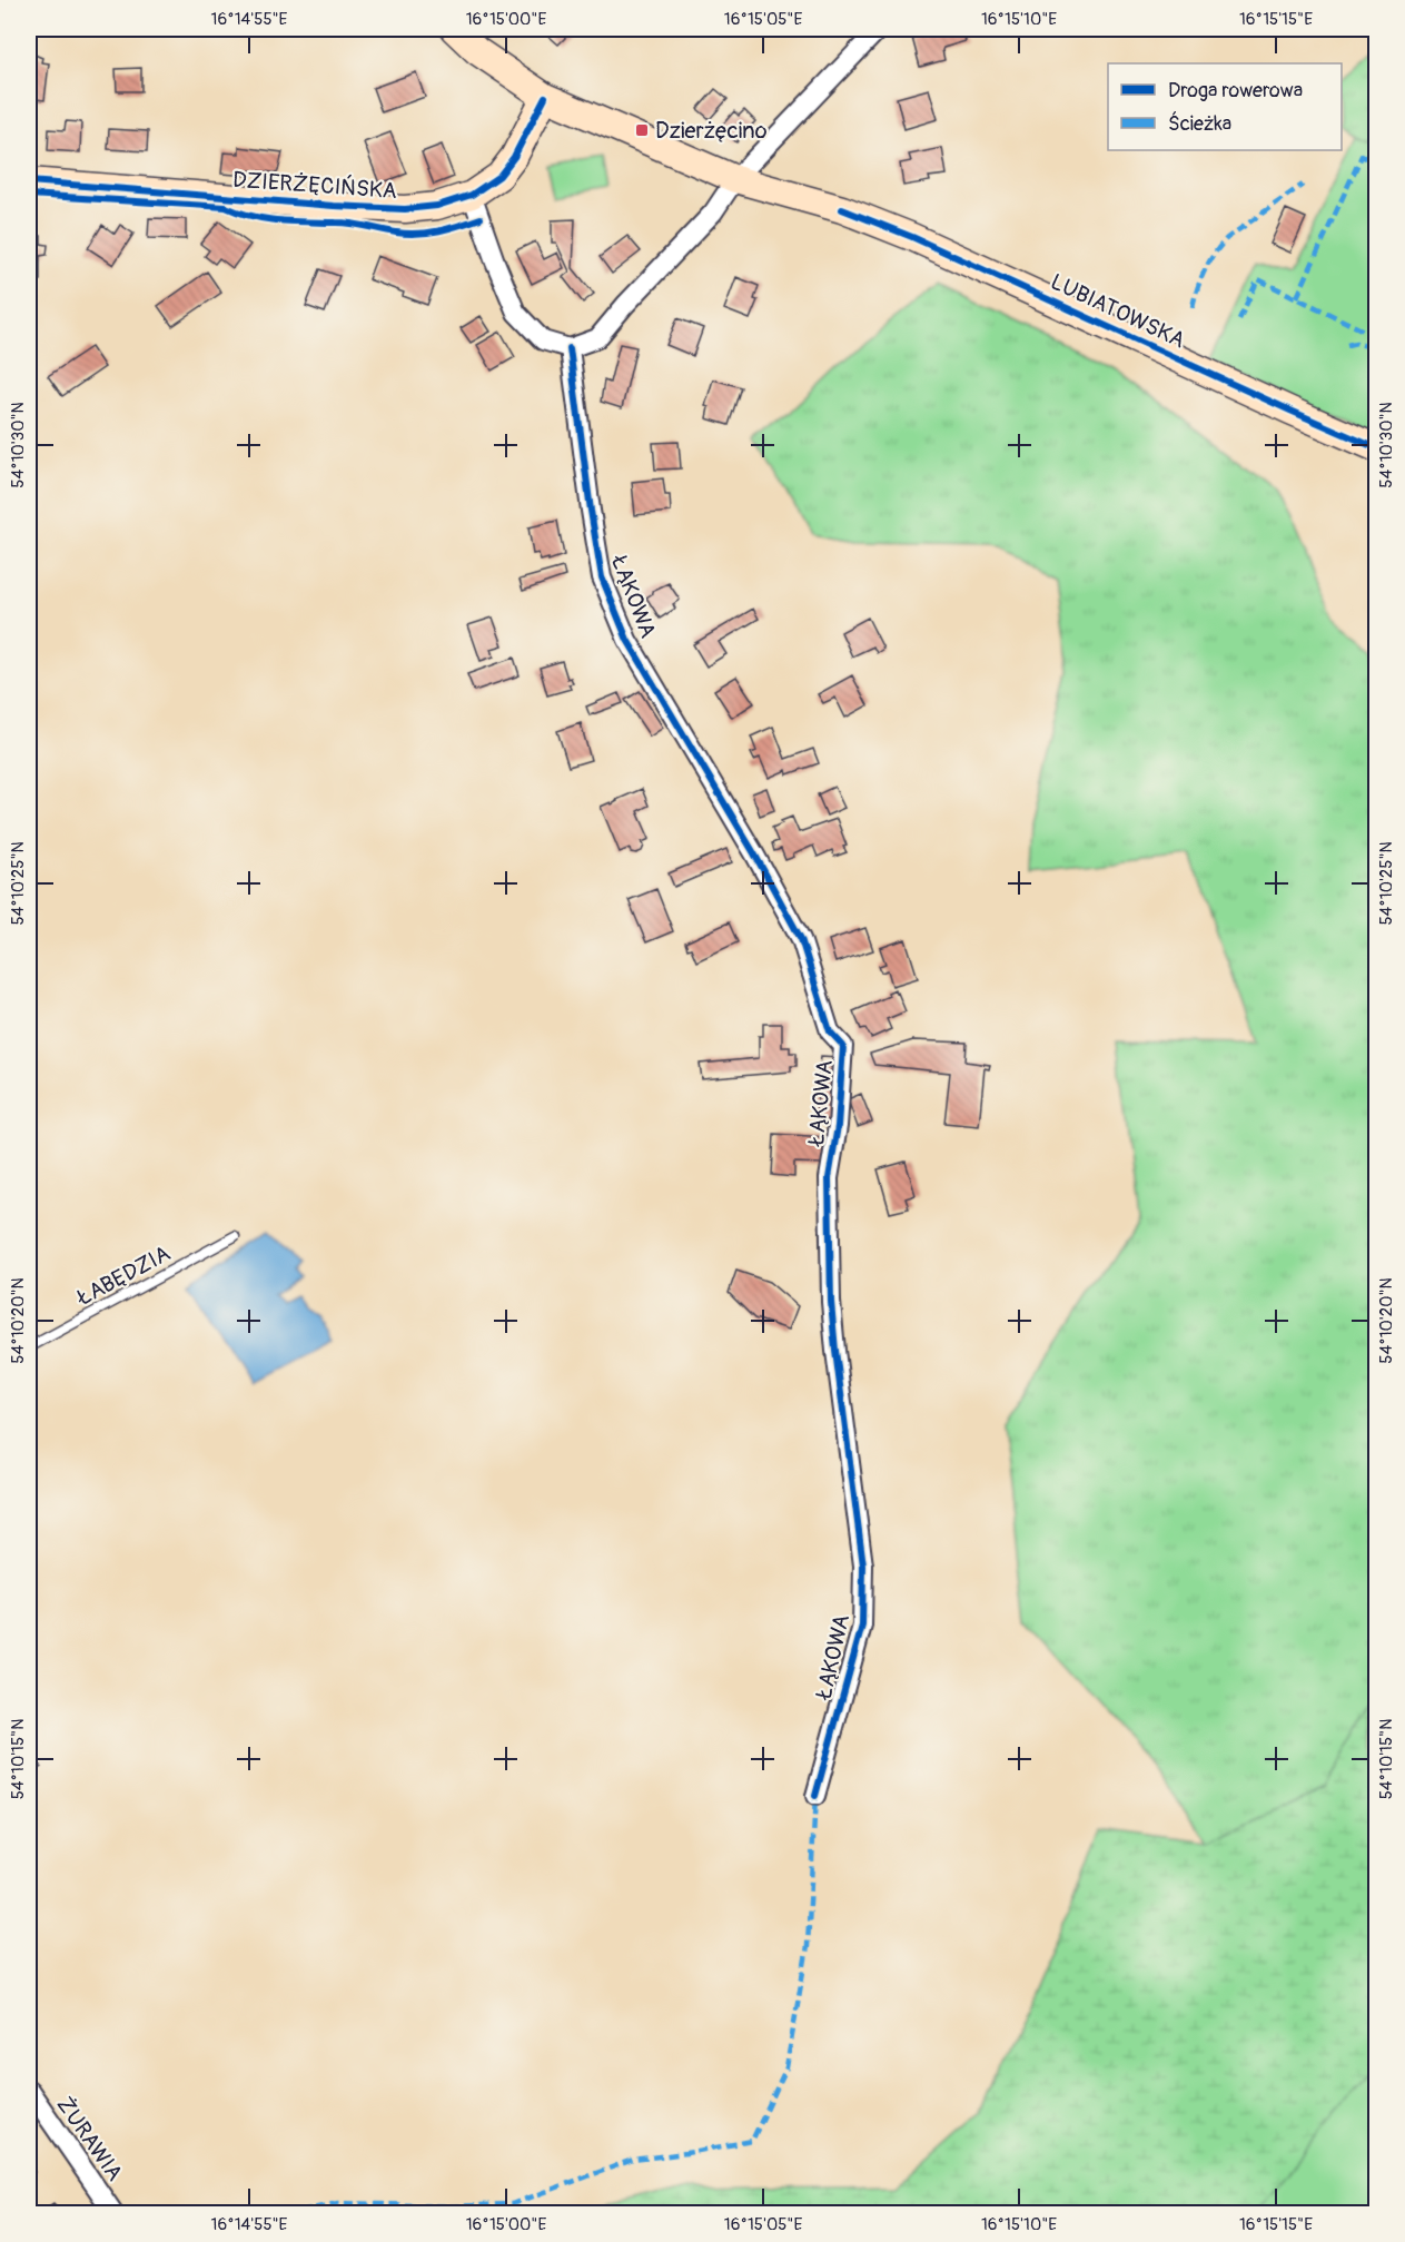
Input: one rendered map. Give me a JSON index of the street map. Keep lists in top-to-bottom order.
{
  "streets": {
    "street": [
      "DZIERŻĘCIŃSKA",
      "LUBIATOWSKA",
      "ŁĄKOWA",
      "ŻURAWIA"
    ],
    "lane": ["ŁABĘDZIA"]
  },
  "crossings": [
    ["DZIERŻĘCIŃSKA", "LUBIATOWSKA"]
  ],
  "places": {
    "transit": ["Dzierżęcino"]
  },
  "legend": ["Droga rowerowa", "Ścieżka"],
  "coordinates": [
    "16°14'55\"E",
    "16°15'00\"E",
    "16°15'05\"E",
    "16°15'10\"E",
    "16°15'15\"E",
    "54°10'30\"N",
    "54°10'25\"N",
    "54°10'20\"N",
    "54°10'15\"N"
  ]
}
